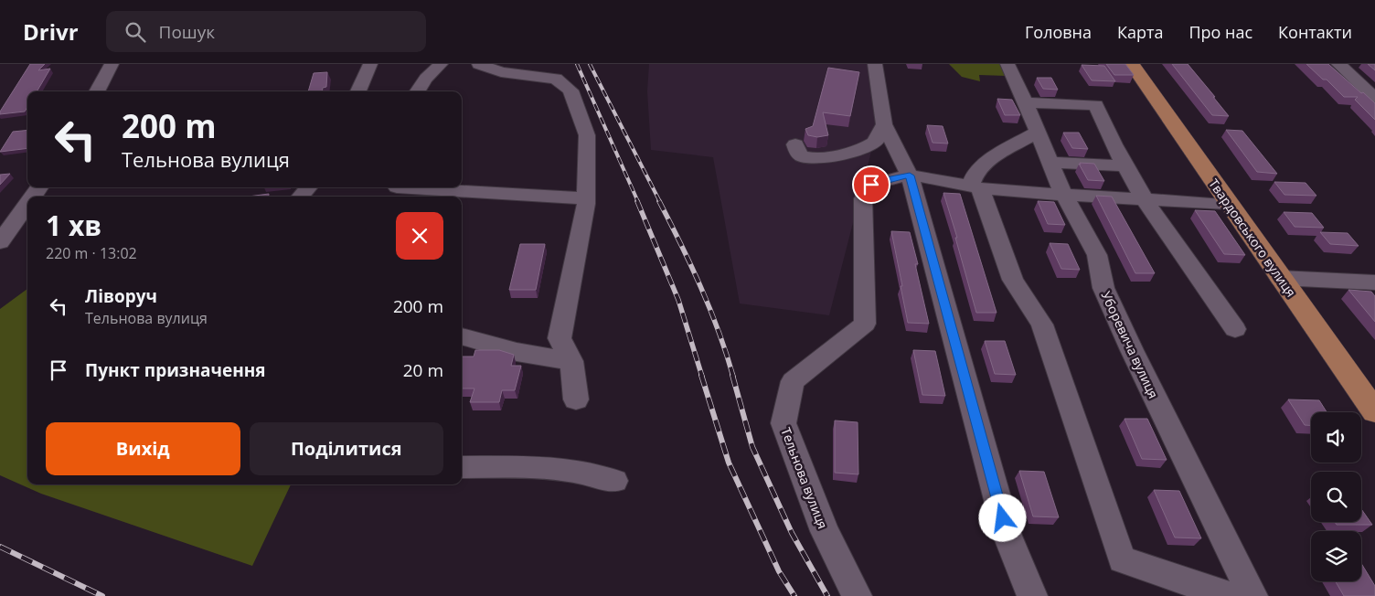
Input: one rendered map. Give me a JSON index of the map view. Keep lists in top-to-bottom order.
{
  "streets": {
    "main road": ["Твардовського вулиця"],
    "street": ["Уборевича вулиця", "Тельнова вулиця"]
  },
  "page": {
    "header": "Drivr",
    "search": "Пошук",
    "nav": [
      "Головна",
      "Карта",
      "Про нас",
      "Контакти"
    ],
    "turn": ["200 m", "Тельнова вулиця"],
    "heading": ["1 хв", "220 m · 13:02"],
    "list": [
      {
        "name": "Ліворуч",
        "note": "Тельнова вулиця",
        "value": "200 m"
      },
      {
        "name": "Пункт призначення",
        "value": "20 m"
      }
    ],
    "buttons": ["Вихід", "Поділитися"]
  }
}
